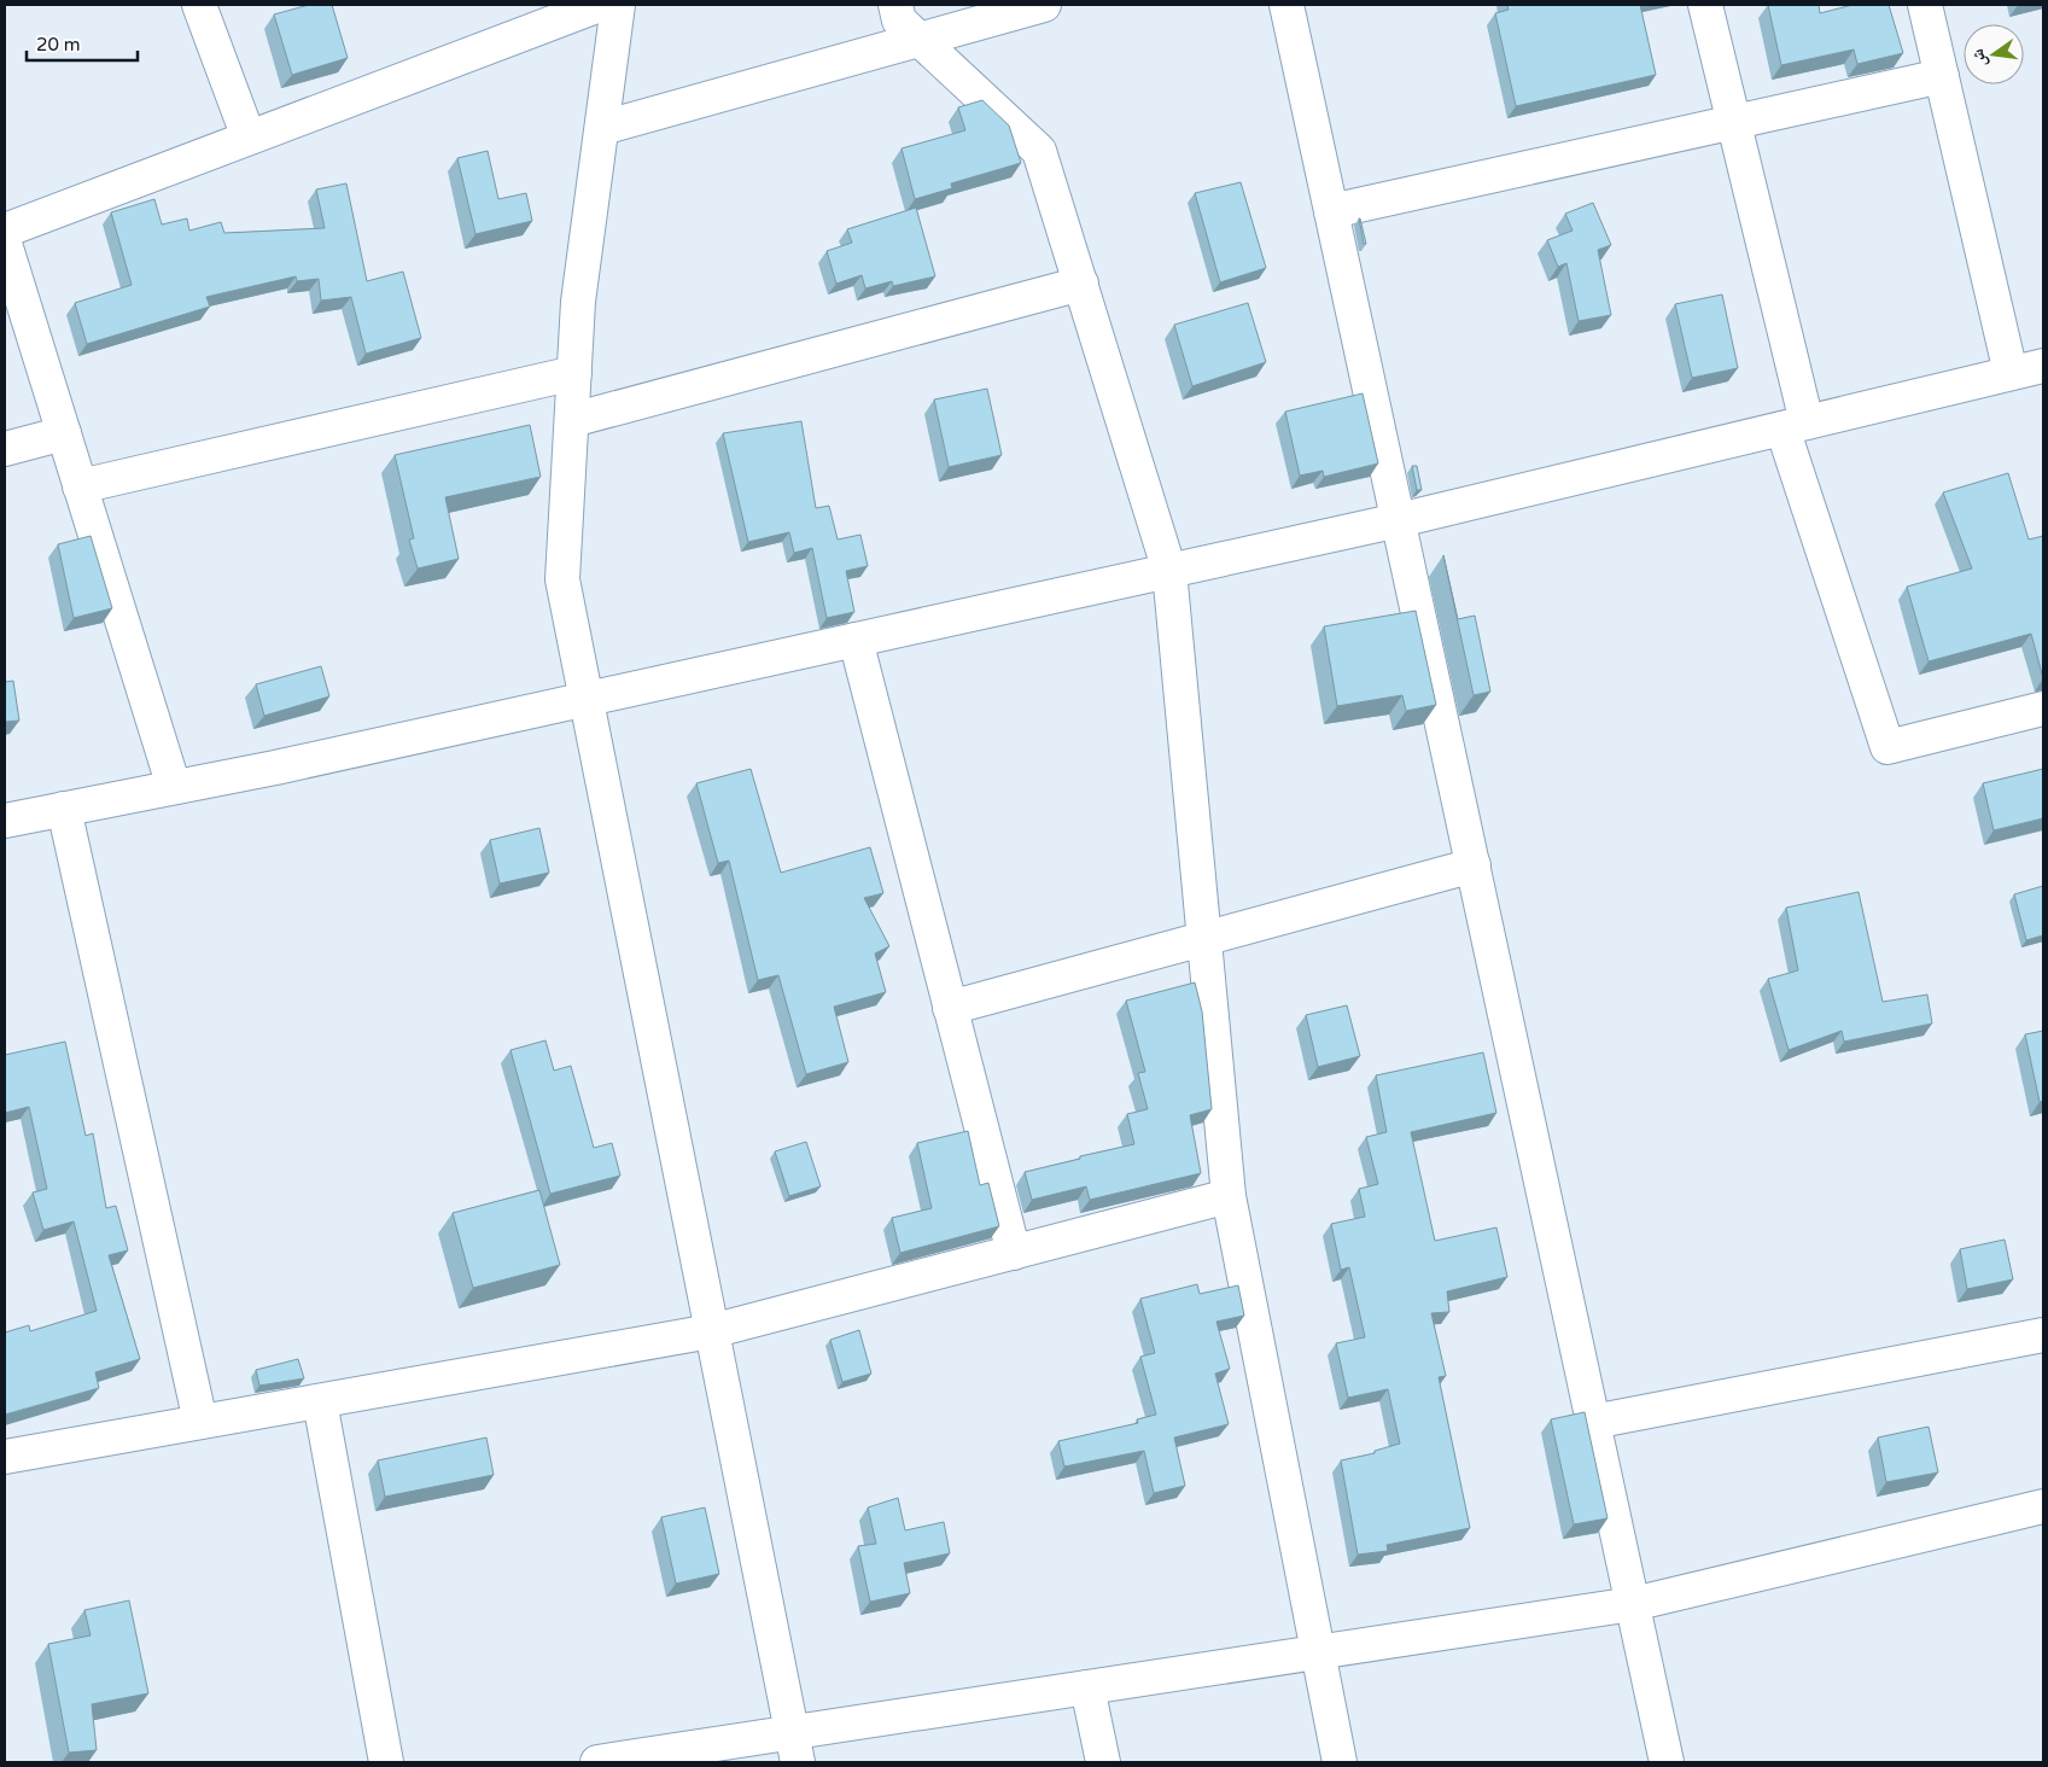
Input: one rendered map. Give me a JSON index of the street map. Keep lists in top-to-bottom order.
{
  "scale_bar": "20 m",
  "north": "left"
}
